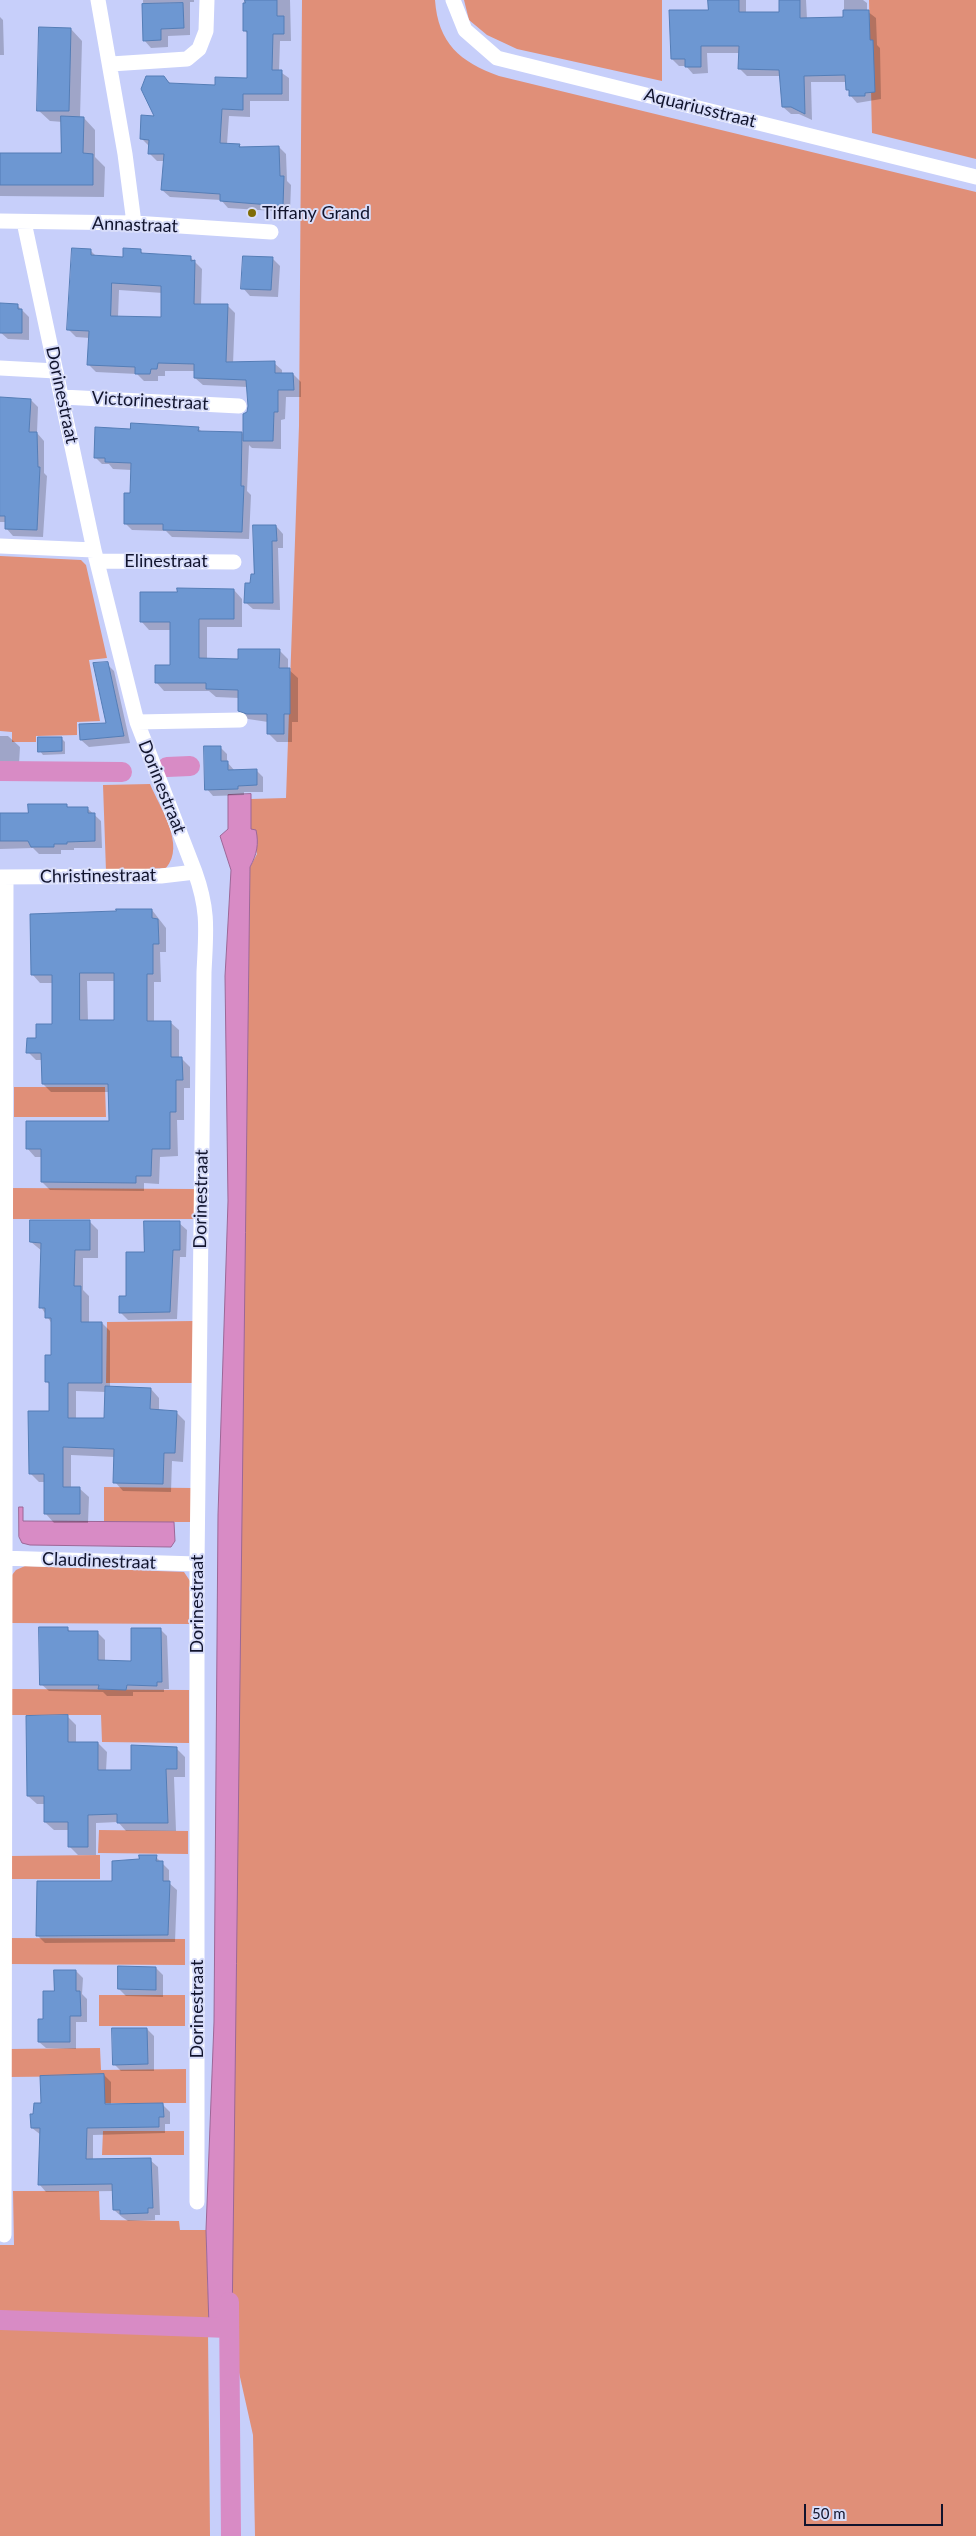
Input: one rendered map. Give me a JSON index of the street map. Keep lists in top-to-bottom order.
{
  "streets": {
    "street": [
      "Aquariusstraat",
      "Annastraat",
      "Dorinestraat",
      "Victorinestraat",
      "Elinestraat",
      "Christinestraat",
      "Claudinestraat"
    ]
  },
  "crossings": [
    ["Annastraat", "Dorinestraat"],
    ["Dorinestraat", "Victorinestraat"],
    ["Dorinestraat", "Elinestraat"],
    ["Dorinestraat", "Christinestraat"],
    ["Dorinestraat", "Claudinestraat"]
  ],
  "places": ["Tiffany Grand"],
  "scale_bar": "50 m"
}
